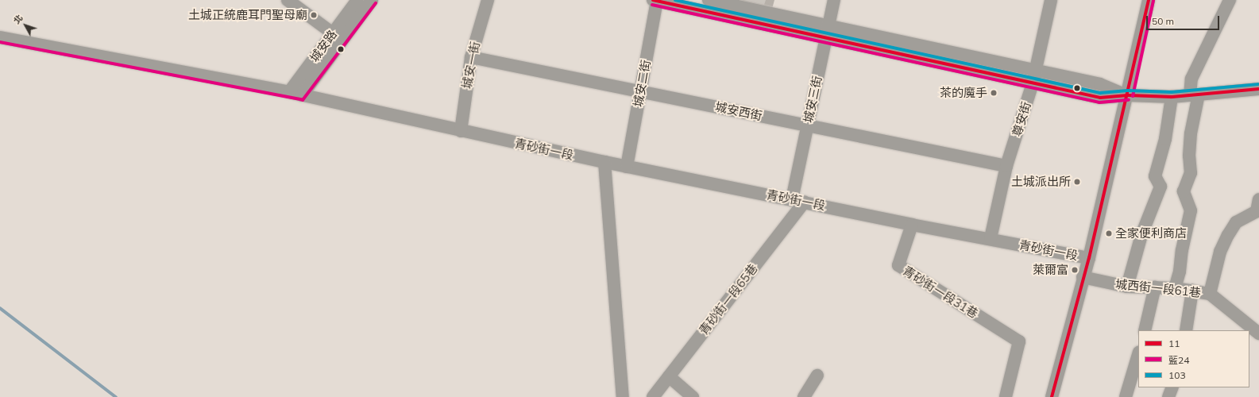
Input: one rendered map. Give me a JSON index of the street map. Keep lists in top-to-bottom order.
{
  "streets": {
    "street": [
      "城安路",
      "城安一街",
      "城安二街",
      "城安三街",
      "城安西街",
      "尊安街",
      "青砂街一段",
      "城西街一段61巷",
      "青砂街一段31巷",
      "青砂街一段65巷"
    ]
  },
  "crossings": [
    ["城安路", "青砂街一段"],
    ["城安一街", "城安西街"],
    ["城安一街", "青砂街一段"],
    ["城安二街", "城安西街"],
    ["城安二街", "青砂街一段"],
    ["城安三街", "城安西街"],
    ["城安三街", "青砂街一段"],
    ["城安西街", "尊安街"],
    ["尊安街", "青砂街一段"],
    ["青砂街一段", "青砂街一段31巷"],
    ["青砂街一段", "青砂街一段65巷"]
  ],
  "places": [
    "土城正統鹿耳門聖母廟",
    "茶的魔手",
    "土城派出所",
    "全家便利商店",
    "萊爾富"
  ],
  "lines": ["transit line 11", "transit line 103", "transit line 藍24"],
  "legend": ["11", "藍24", "103"],
  "scale_bar": "50 m",
  "north": "top left"
}
